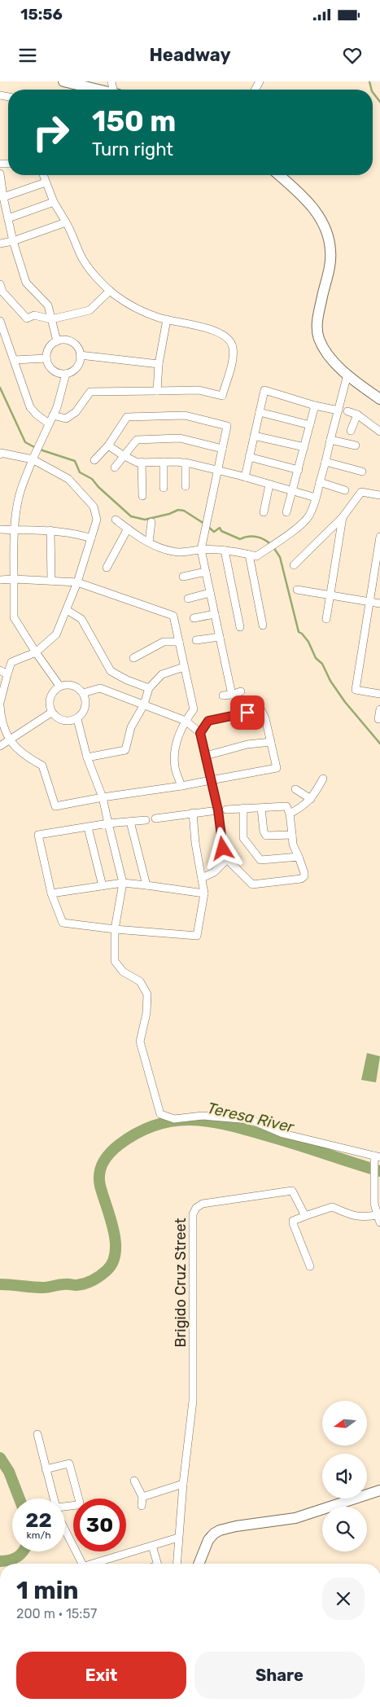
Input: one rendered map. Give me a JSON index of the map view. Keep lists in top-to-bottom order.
{
  "streets": {
    "street": ["Brigido Cruz Street"]
  },
  "water": ["Teresa River"],
  "north": "left",
  "page": {
    "status": "15:56",
    "header": "Headway",
    "turn": ["150 m", "Turn right"],
    "speed": "22 km/h",
    "limit": "30",
    "heading": ["1 min", "200 m · 15:57"],
    "buttons": ["Exit", "Share"]
  }
}
